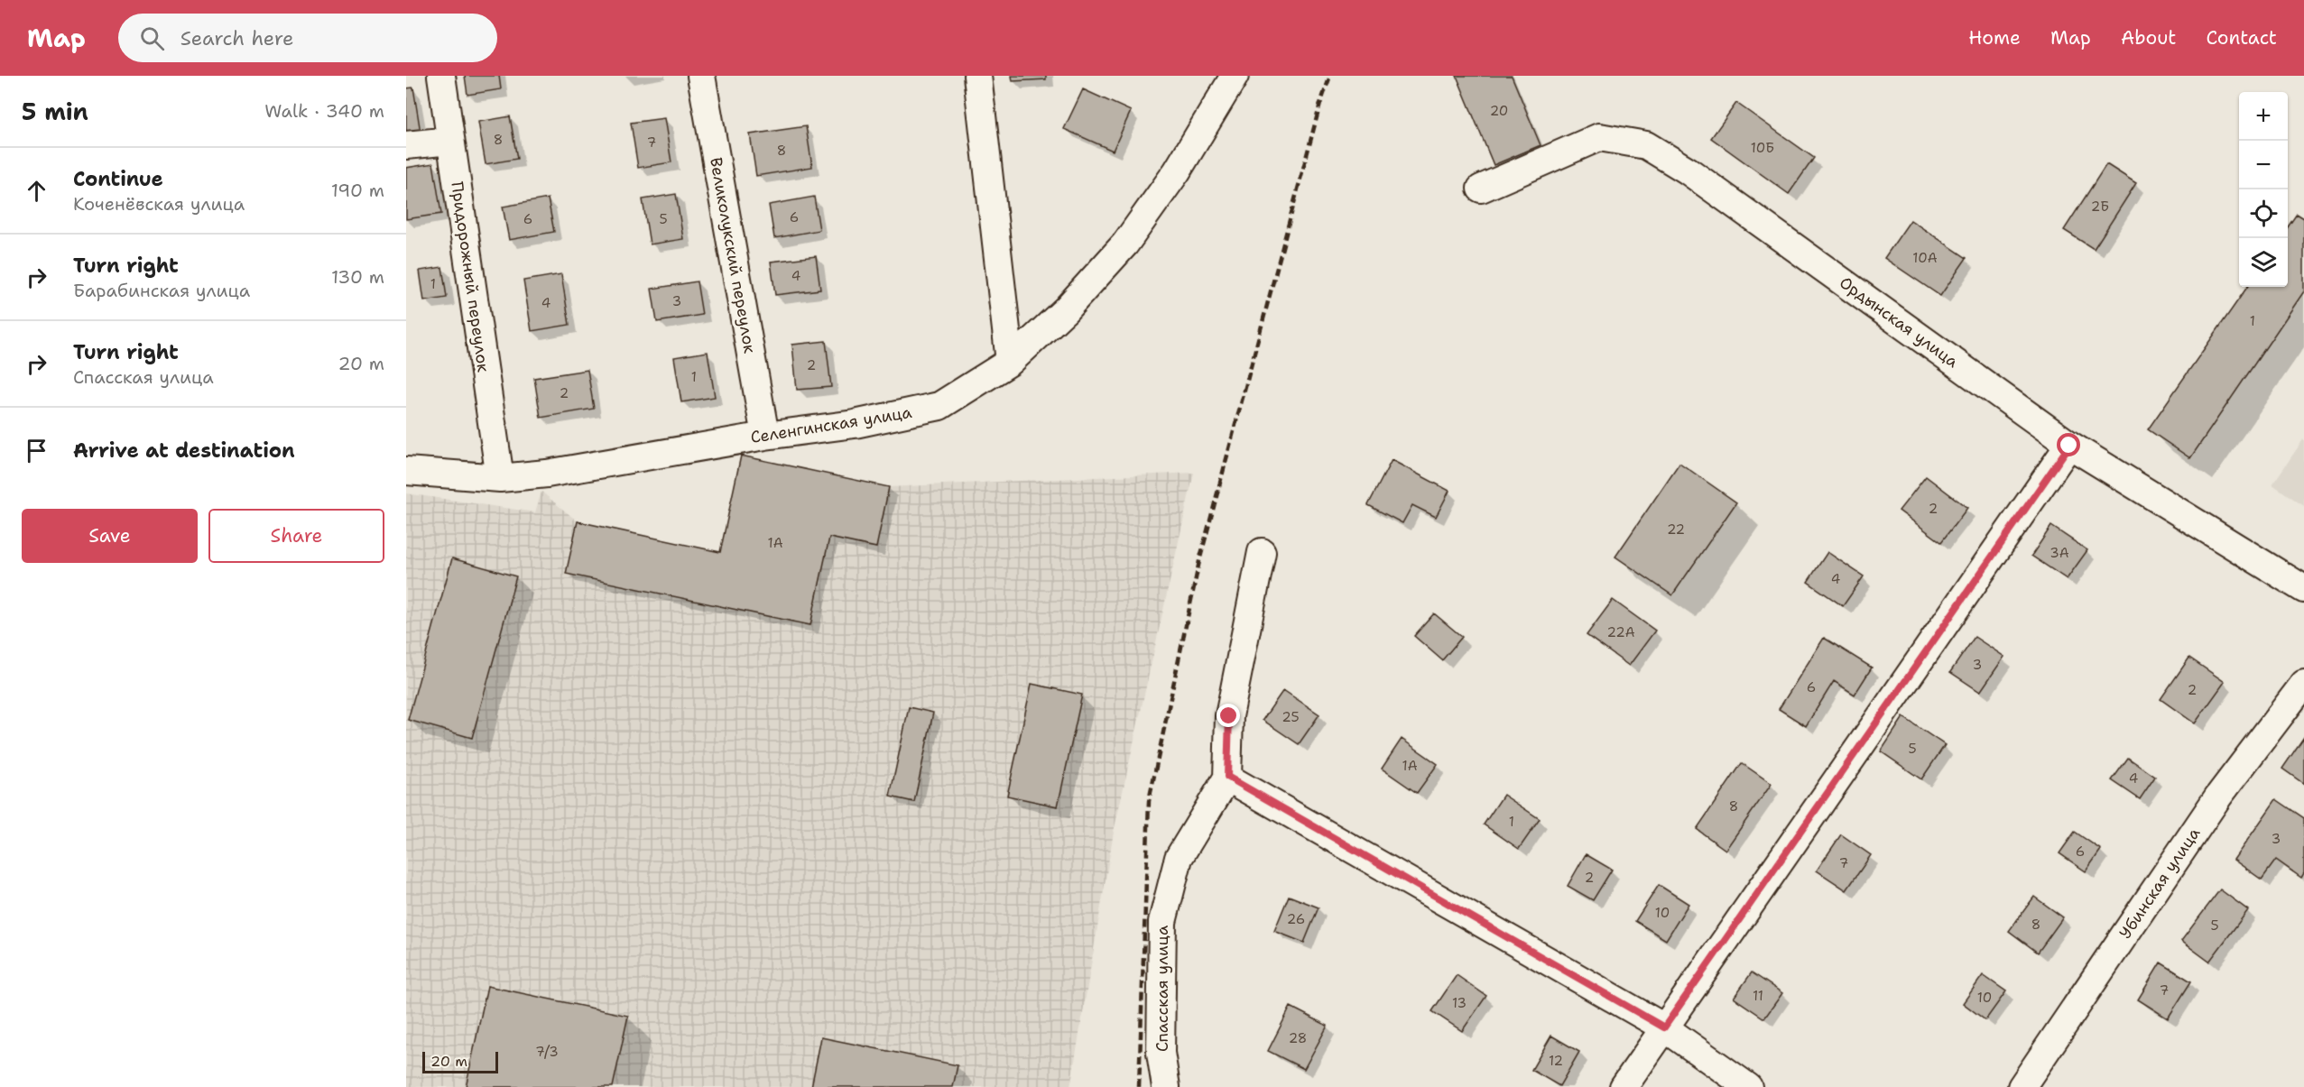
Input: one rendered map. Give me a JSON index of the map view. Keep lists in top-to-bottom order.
{
  "streets": {
    "street": [
      "Великолукский переулок",
      "Придорожный переулок",
      "Ордынская улица",
      "Селенгинская улица",
      "Убинская улица",
      "Спасская улица"
    ]
  },
  "crossings": [
    ["Великолукский переулок", "Селенгинская улица"],
    ["Придорожный переулок", "Селенгинская улица"]
  ],
  "house_numbers": [
    "20",
    "8",
    "7",
    "10Б",
    "8",
    "2Б",
    "6",
    "6",
    "5",
    "10А",
    "4",
    "1",
    "3",
    "4",
    "1",
    "2",
    "1",
    "2",
    "2",
    "22",
    "1А",
    "3А",
    "4",
    "22А",
    "3",
    "6",
    "2",
    "25",
    "5",
    "1А",
    "4",
    "8",
    "1",
    "3",
    "6",
    "7",
    "2",
    "10",
    "26",
    "8",
    "5",
    "7",
    "11",
    "10",
    "13",
    "28",
    "7/3",
    "12"
  ],
  "scale_bar": "20 m",
  "page": {
    "header": "Map",
    "search": "Search here",
    "nav": [
      "Home",
      "Map",
      "About",
      "Contact"
    ],
    "heading": ["5 min", "Walk · 340 m"],
    "map_buttons": ["+", "−"],
    "list": [
      ["Continue", "Коченёвская улица", "190 m"],
      ["Turn right", "Барабинская улица", "130 m"],
      ["Turn right", "Спасская улица", "20 m"],
      "Arrive at destination"
    ],
    "buttons": ["Save", "Share"],
    "scale": "20 m"
  }
}
